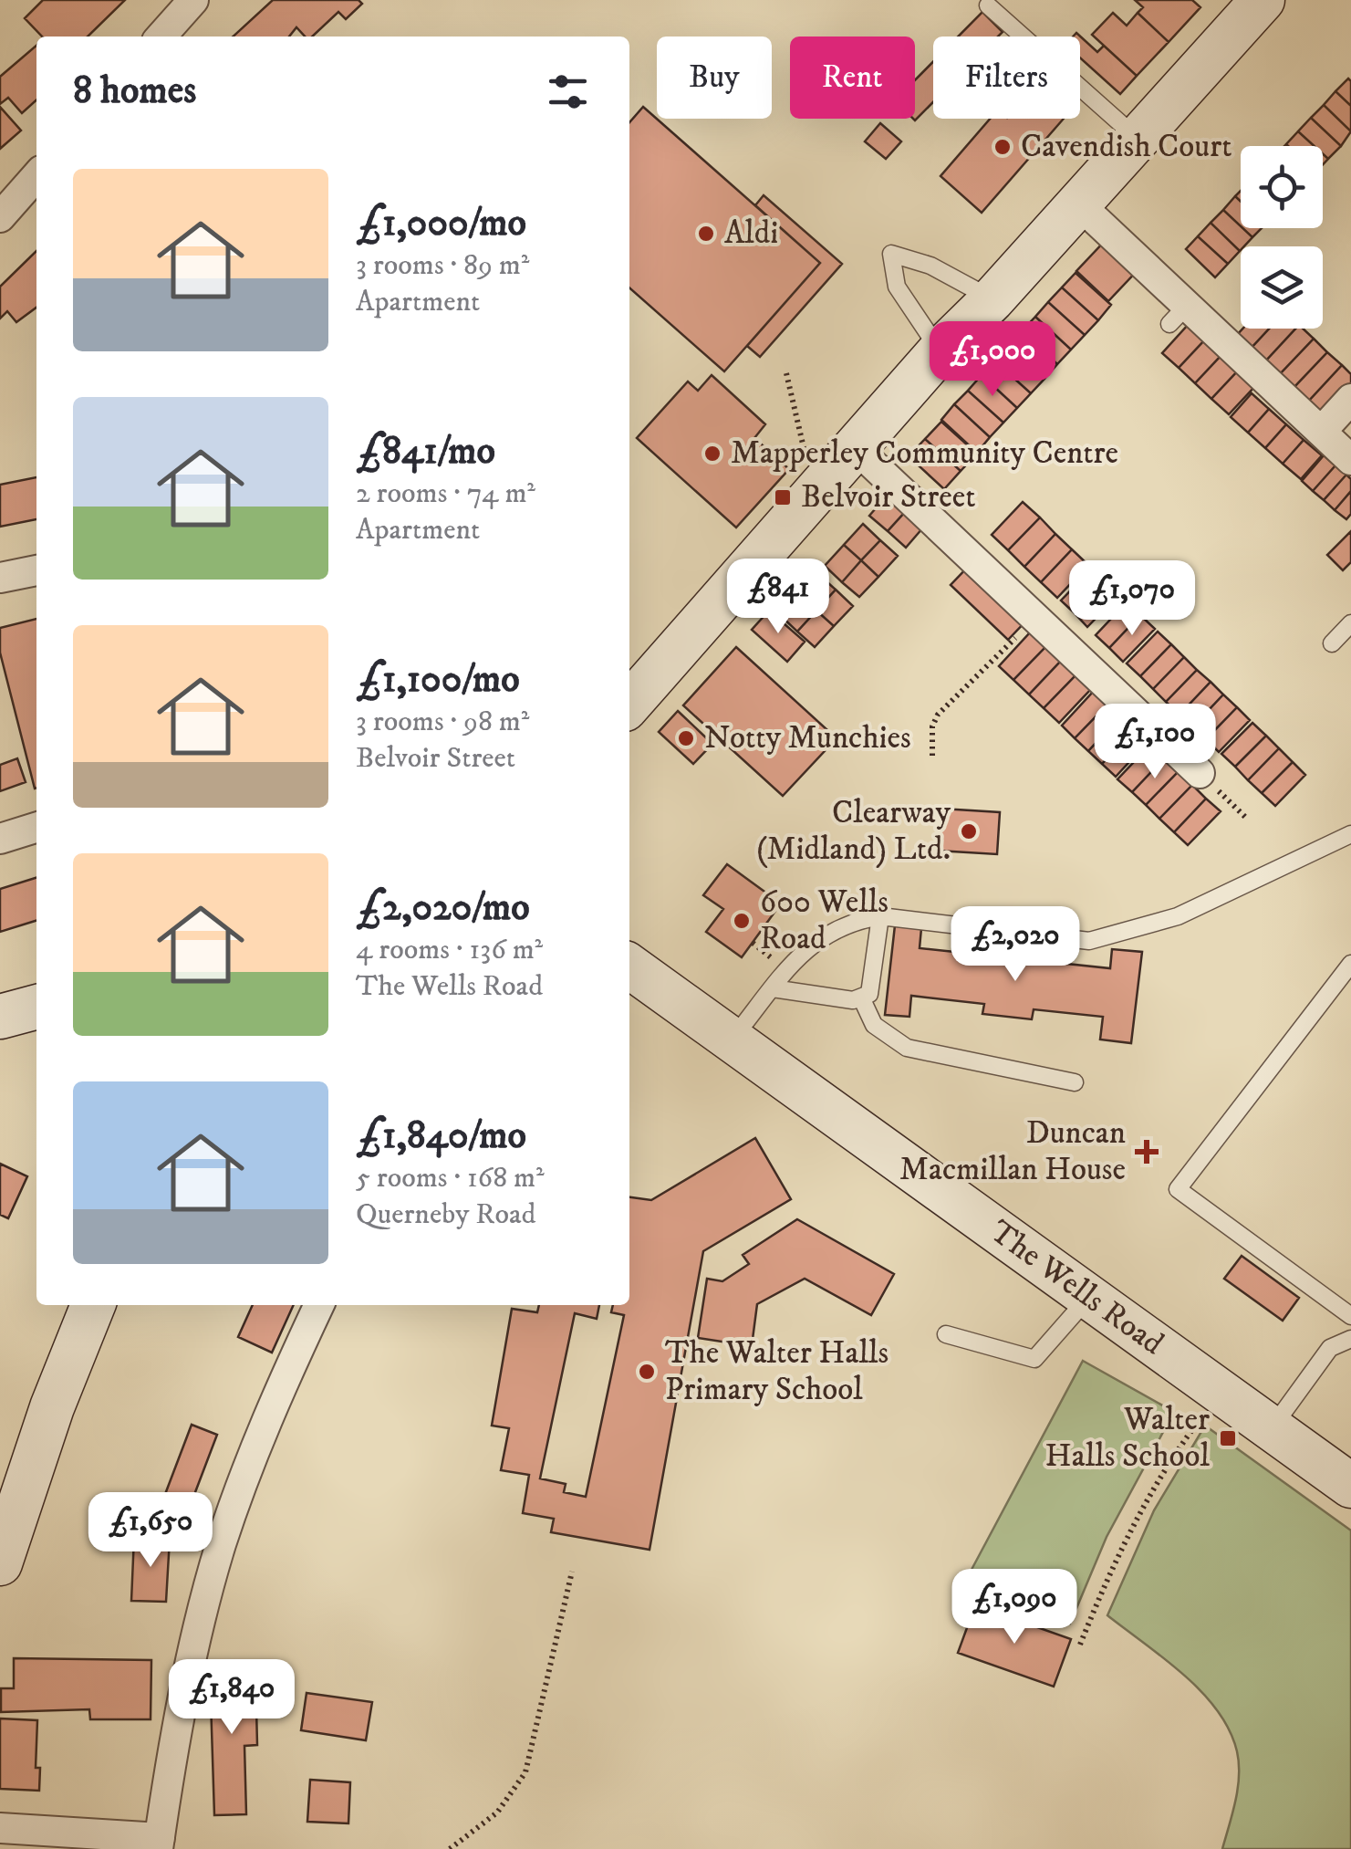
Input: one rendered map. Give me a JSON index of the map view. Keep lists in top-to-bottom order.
{
  "streets": {
    "main road": ["The Wells Road"]
  },
  "places": {
    "other": [
      "Cavendish Court",
      "Aldi",
      "Mapperley Community Centre",
      "Notty Munchies",
      "Clearway (Midland) Ltd.",
      "600 Wells Road",
      "The Walter Halls Primary School"
    ],
    "transit": ["Belvoir Street", "Walter Halls School"],
    "health": ["Duncan Macmillan House"]
  },
  "page": {
    "chip": ["Buy", "Rent", "Filters"],
    "heading": "8 homes",
    "list": [
      {
        "name": "£1,000/mo",
        "note": "3 rooms · 89 m² · Apartment"
      },
      {
        "name": "£841/mo",
        "note": "2 rooms · 74 m² · Apartment"
      },
      {
        "name": "£1,100/mo",
        "note": "3 rooms · 98 m² · Belvoir Street"
      },
      {
        "name": "£2,020/mo",
        "note": "4 rooms · 136 m² · The Wells Road"
      },
      {
        "name": "£1,840/mo",
        "note": "5 rooms · 168 m² · Querneby Road"
      }
    ],
    "price": [
      "£1,000",
      "£841",
      "£1,070",
      "£1,100",
      "£2,020",
      "£1,650",
      "£1,090",
      "£1,840"
    ]
  }
}
